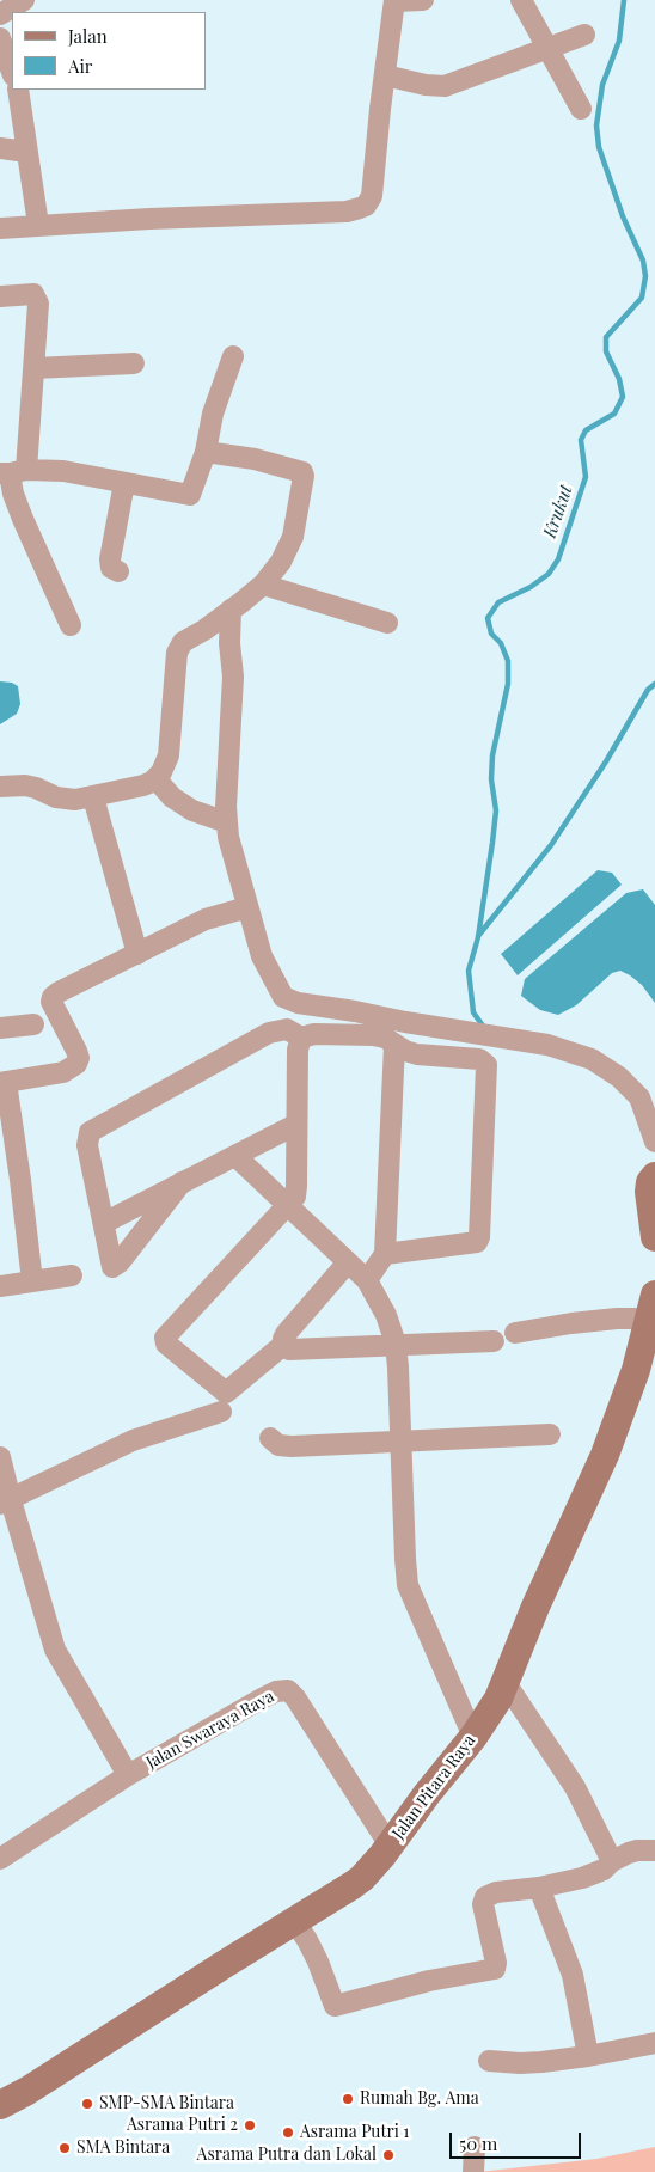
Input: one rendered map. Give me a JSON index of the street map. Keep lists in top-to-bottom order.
{
  "streets": {
    "main road": ["Jalan Pitara Raya"],
    "street": ["Jalan Swaraya Raya"]
  },
  "crossings": [
    ["Jalan Swaraya Raya", "Jalan Pitara Raya"]
  ],
  "water": ["Krukut"],
  "places": [
    "Rumah Bg. Ama",
    "SMP-SMA Bintara",
    "Asrama Putri 2",
    "Asrama Putri 1",
    "SMA Bintara",
    "Asrama Putra dan Lokal"
  ],
  "legend": ["Jalan", "Air"],
  "scale_bar": "50 m"
}
